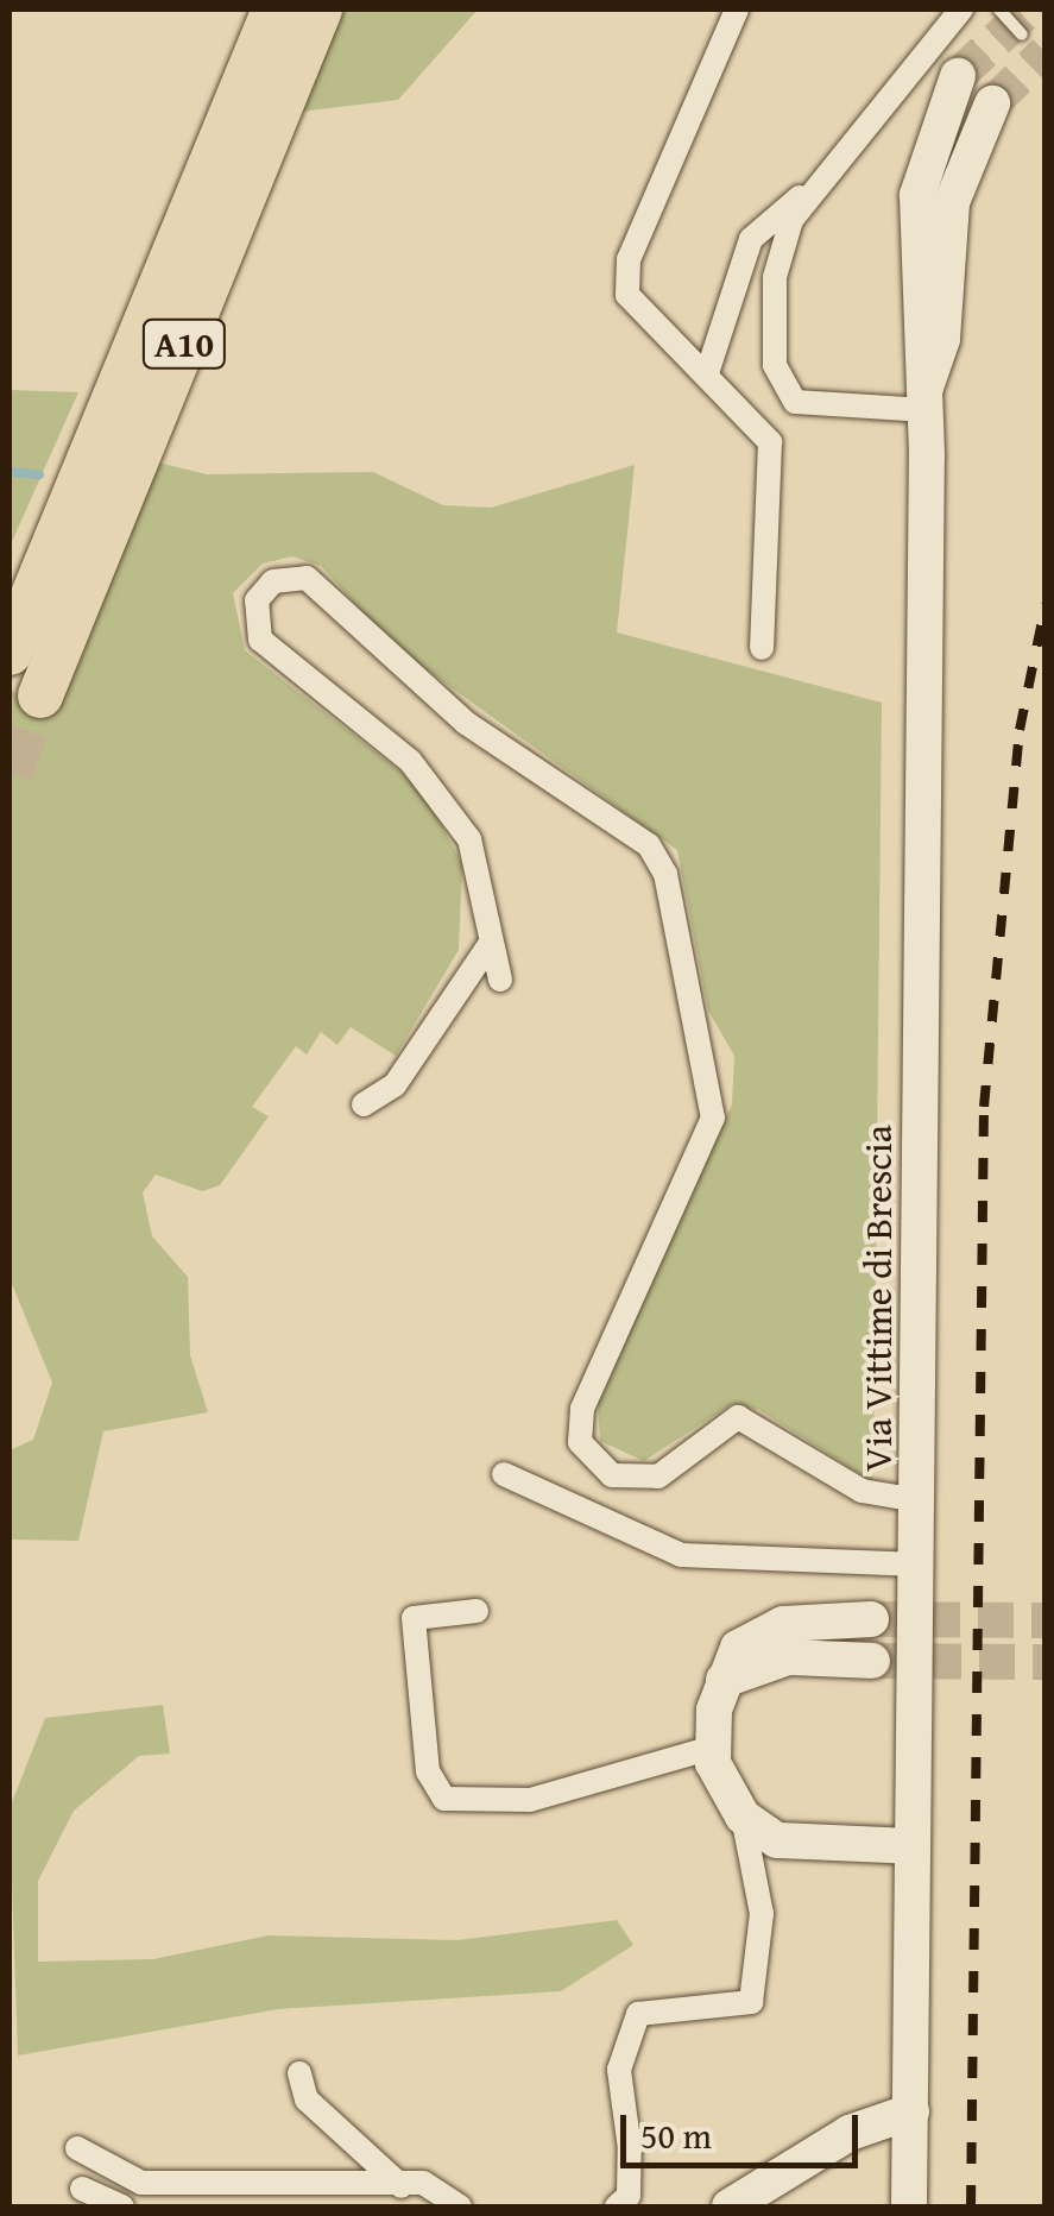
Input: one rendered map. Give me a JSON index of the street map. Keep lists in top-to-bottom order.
{
  "streets": {
    "highway": ["A10"],
    "street": ["Via Vittime di Brescia"]
  },
  "scale_bar": "50 m"
}
